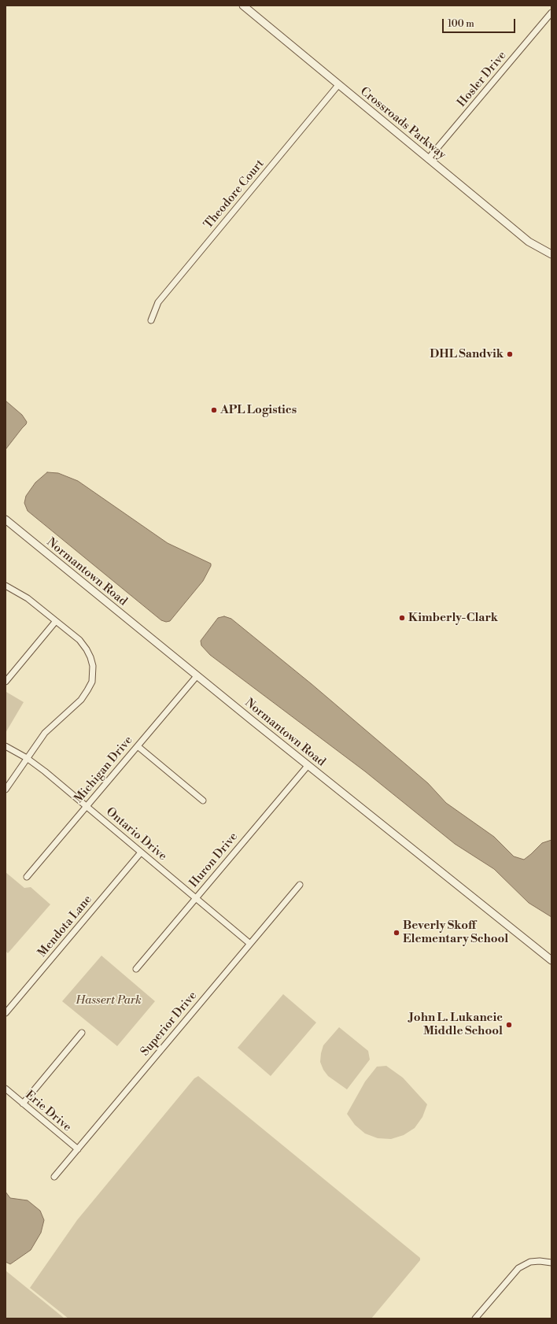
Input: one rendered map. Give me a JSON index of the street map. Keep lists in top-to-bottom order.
{
  "streets": {
    "street": [
      "Hosler Drive",
      "Crossroads Parkway",
      "Theodore Court",
      "Normantown Road",
      "Michigan Drive",
      "Ontario Drive",
      "Huron Drive",
      "Mendota Lane",
      "Superior Drive",
      "Erie Drive"
    ]
  },
  "crossings": [
    ["Hosler Drive", "Crossroads Parkway"],
    ["Crossroads Parkway", "Theodore Court"],
    ["Normantown Road", "Michigan Drive"],
    ["Normantown Road", "Huron Drive"],
    ["Michigan Drive", "Ontario Drive"],
    ["Ontario Drive", "Huron Drive"],
    ["Ontario Drive", "Mendota Lane"],
    ["Ontario Drive", "Superior Drive"],
    ["Superior Drive", "Erie Drive"]
  ],
  "parks": ["Hassert Park"],
  "places": [
    "DHL Sandvik",
    "APL Logistics",
    "Kimberly-Clark",
    "Beverly Skoff Elementary School",
    "John L. Lukancic Middle School"
  ],
  "scale_bar": "100 m"
}
